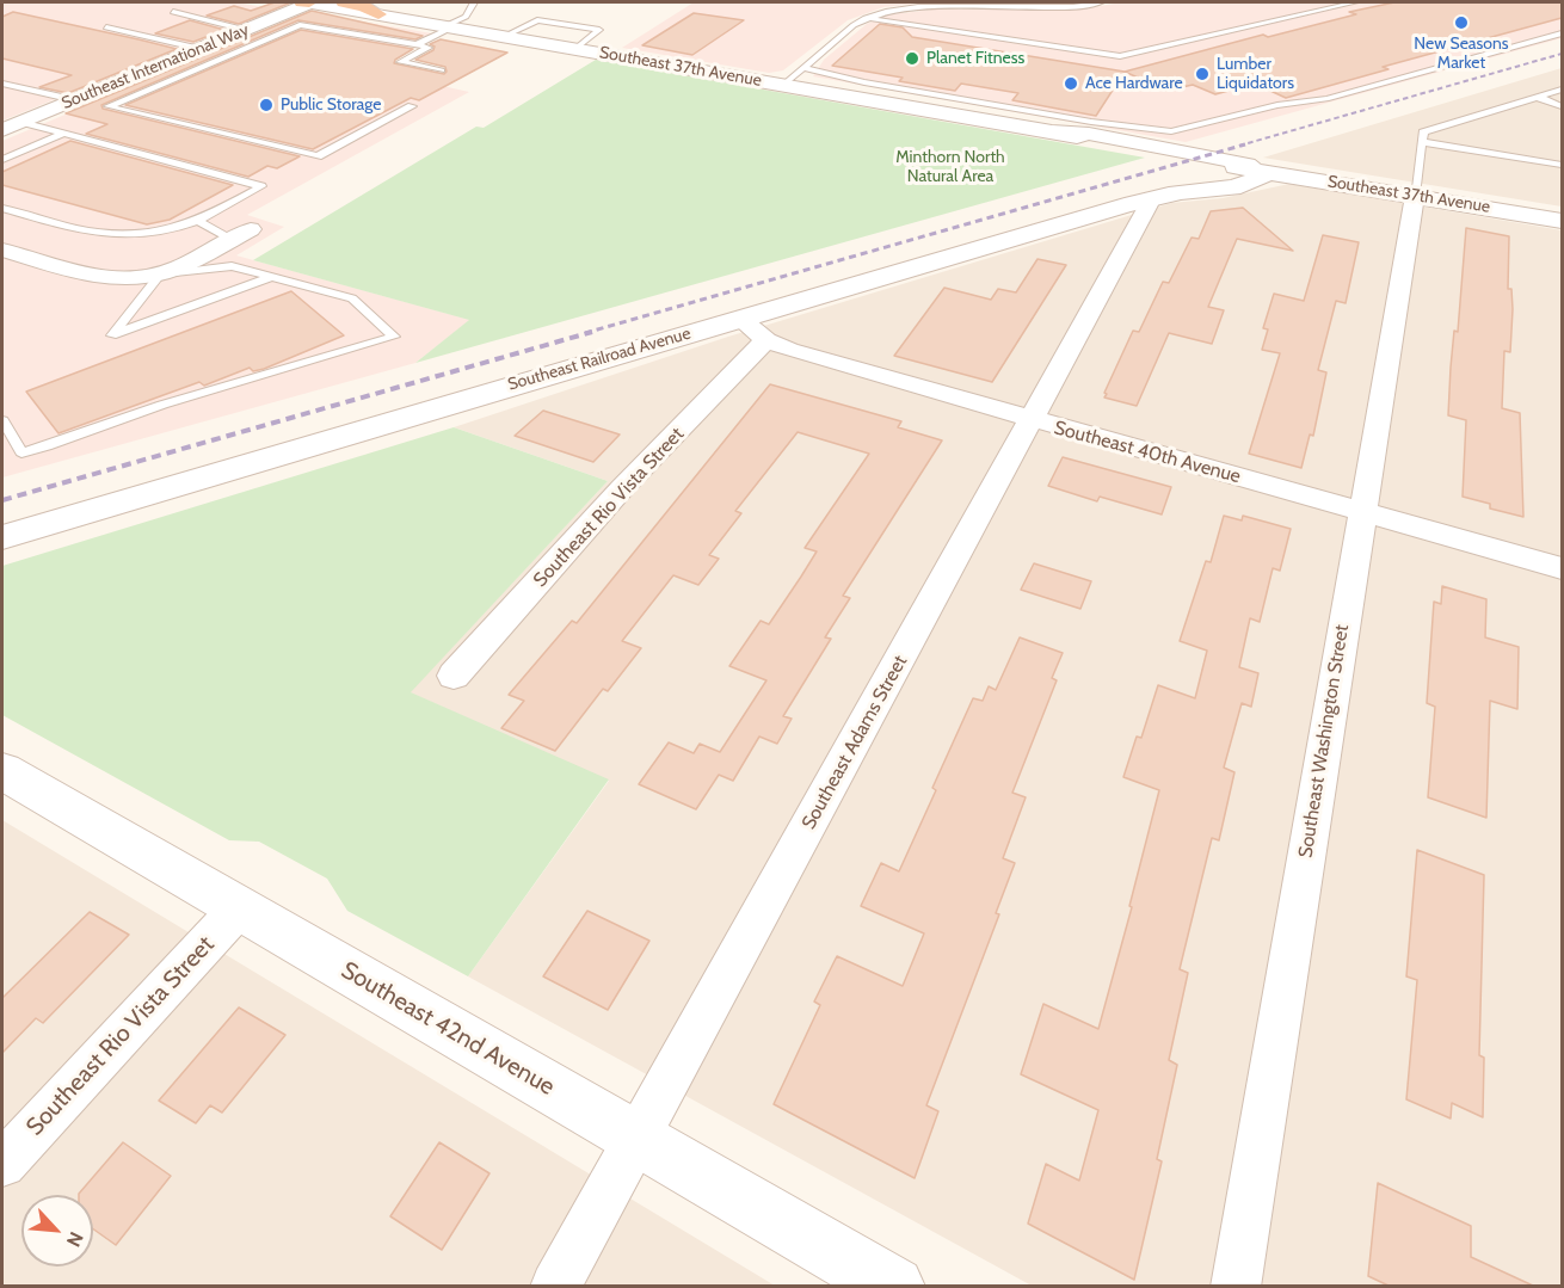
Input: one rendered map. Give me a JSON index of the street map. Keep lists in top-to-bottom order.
{
  "streets": {
    "street": [
      "Southeast International Way",
      "Southeast 37th Avenue",
      "Southeast Railroad Avenue",
      "Southeast 40th Avenue",
      "Southeast Rio Vista Street",
      "Southeast Washington Street",
      "Southeast Adams Street",
      "Southeast 42nd Avenue"
    ]
  },
  "crossings": [
    ["Southeast International Way", "Southeast 37th Avenue"],
    ["Southeast 37th Avenue", "Southeast Railroad Avenue"],
    ["Southeast 37th Avenue", "Southeast Washington Street"],
    ["Southeast Railroad Avenue", "Southeast 40th Avenue"],
    ["Southeast Railroad Avenue", "Southeast Adams Street"],
    ["Southeast 40th Avenue", "Southeast Rio Vista Street"],
    ["Southeast 40th Avenue", "Southeast Washington Street"],
    ["Southeast 40th Avenue", "Southeast Adams Street"],
    ["Southeast Rio Vista Street", "Southeast 42nd Avenue"],
    ["Southeast Adams Street", "Southeast 42nd Avenue"]
  ],
  "parks": ["Minthorn North Natural Area"],
  "places": [
    "New Seasons Market",
    "Planet Fitness",
    "Lumber Liquidators",
    "Ace Hardware",
    "Public Storage"
  ],
  "north": "bottom right"
}
